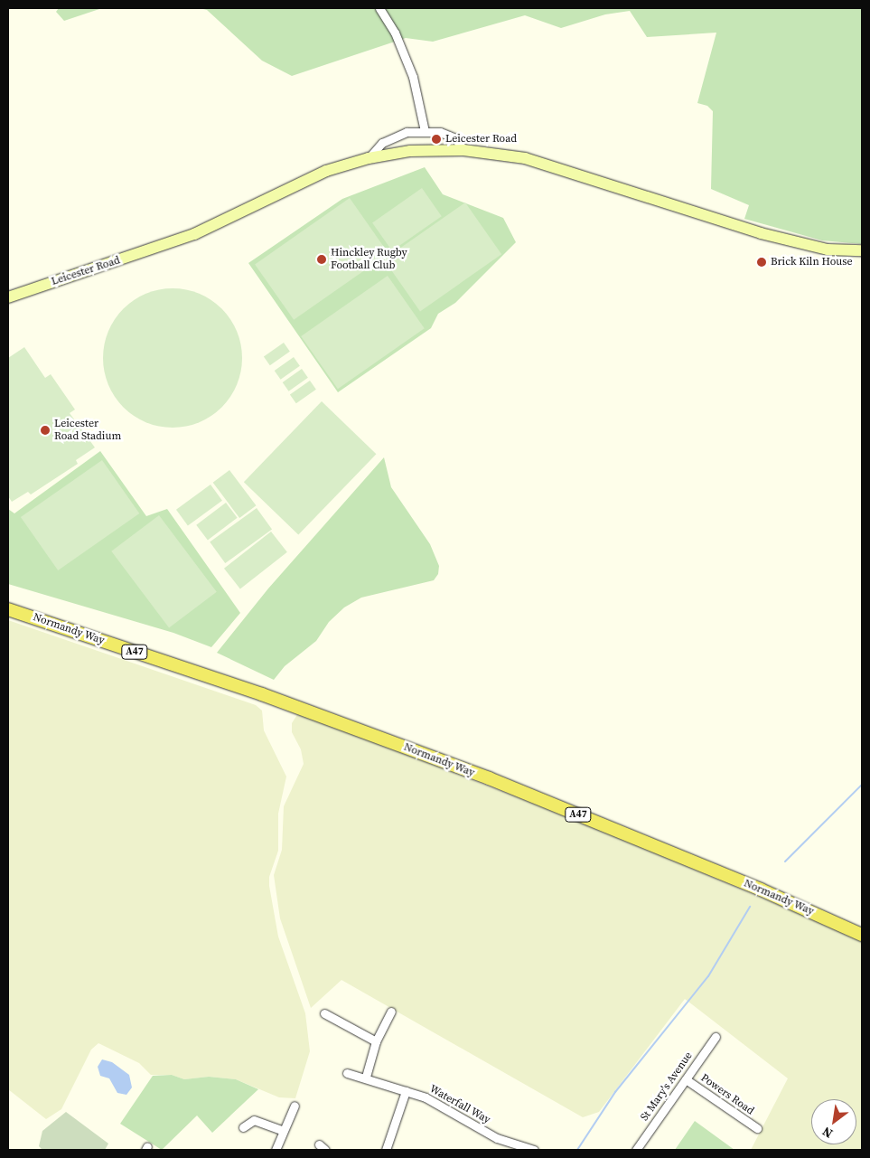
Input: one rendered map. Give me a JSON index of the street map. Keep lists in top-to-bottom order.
{
  "streets": {
    "main road": ["Leicester Road", "Normandy Way", "A47"],
    "street": ["St Mary's Avenue", "Powers Road", "Waterfall Way"]
  },
  "crossings": [
    ["St Mary's Avenue", "Powers Road"]
  ],
  "places": [
    "Leicester Road",
    "Hinckley Rugby Football Club",
    "Brick Kiln House",
    "Leicester Road Stadium"
  ],
  "north": "bottom left"
}
